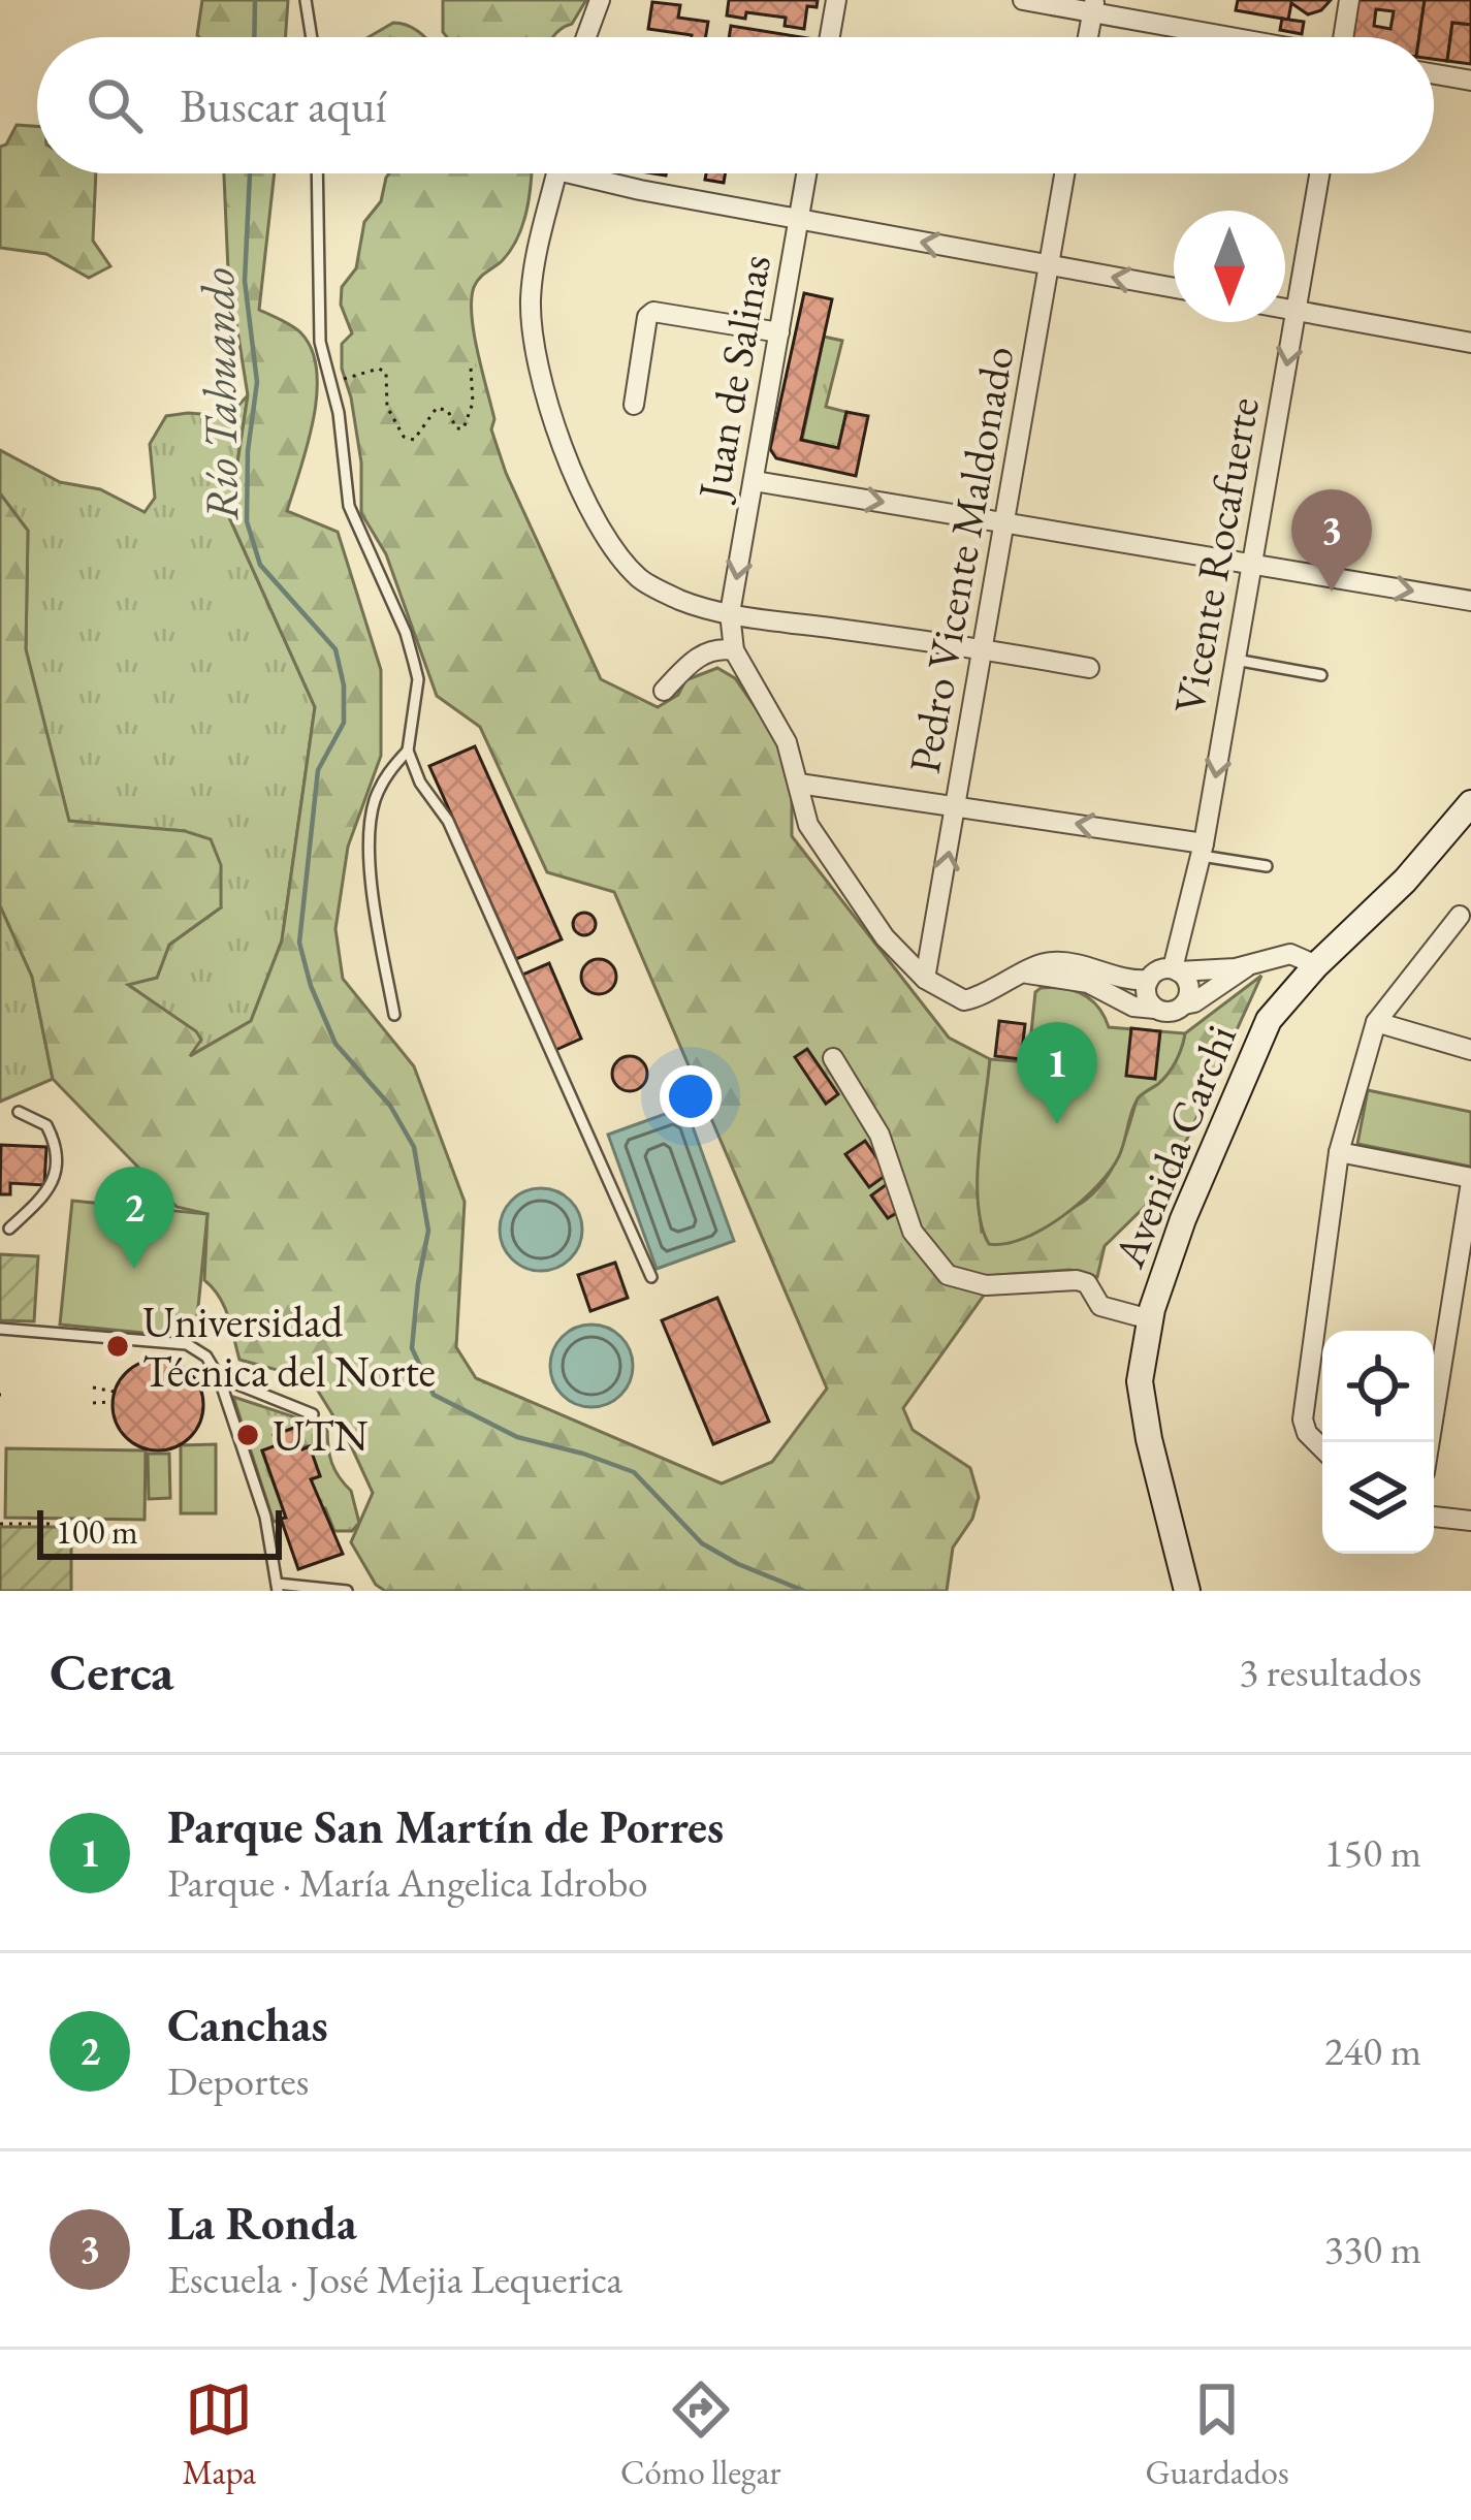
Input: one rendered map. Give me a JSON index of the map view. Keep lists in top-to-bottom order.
{
  "streets": {
    "street": [
      "Juan de Salinas",
      "Vicente Rocafuerte",
      "Pedro Vicente Maldonado",
      "Avenida Carchi"
    ]
  },
  "one_way": ["Vicente Rocafuerte"],
  "water": ["Río Tahuando"],
  "places": ["Universidad Técnica del Norte", "UTN"],
  "scale_bar": "100 m",
  "north": "bottom",
  "page": {
    "search": "Buscar aquí",
    "pins": ["3", "1", "2"],
    "scale": "100 m",
    "heading": ["Cerca", "3 resultados"],
    "list": [
      {
        "mark": "1",
        "name": "Parque San Martín de Porres",
        "note": "Parque · María Angelica Idrobo",
        "value": "150 m"
      },
      {
        "mark": "2",
        "name": "Canchas",
        "note": "Deportes",
        "value": "240 m"
      },
      {
        "mark": "3",
        "name": "La Ronda",
        "note": "Escuela · José Mejia Lequerica",
        "value": "330 m"
      }
    ],
    "nav": ["Mapa", "Cómo llegar", "Guardados"]
  }
}
